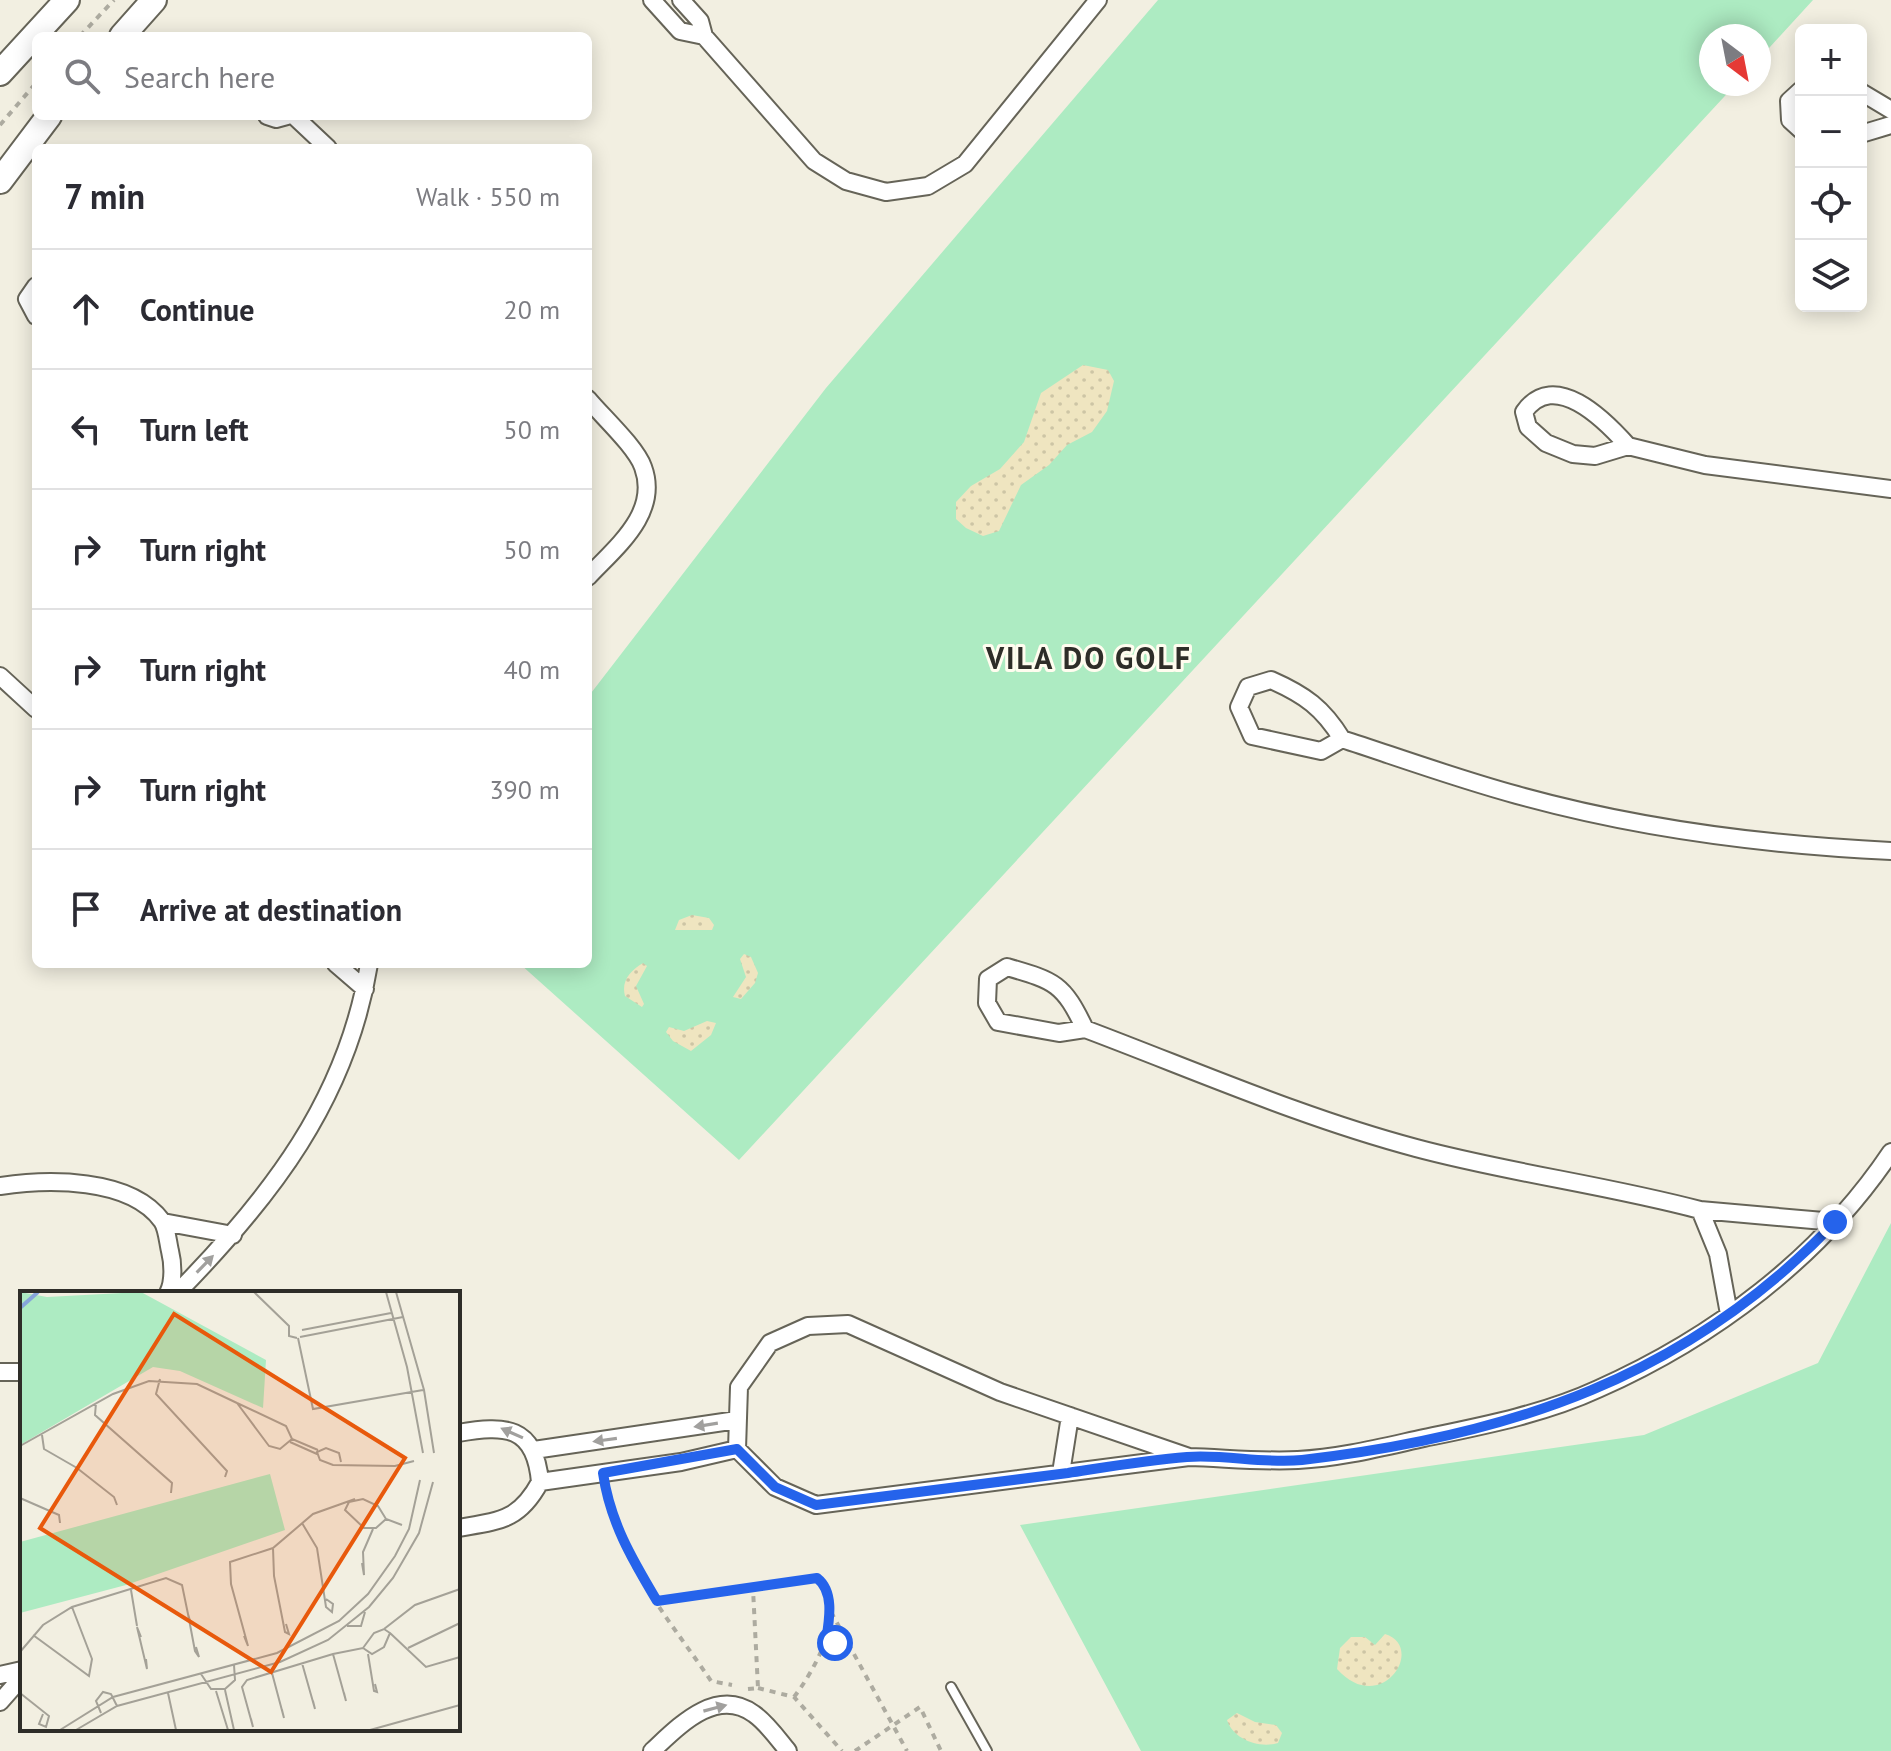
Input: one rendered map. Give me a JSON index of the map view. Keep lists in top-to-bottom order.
{
  "districts": ["VILA DO GOLF"],
  "north": "bottom right",
  "page": {
    "map_buttons": ["+", "−"],
    "search": "Search here",
    "heading": ["7 min", "Walk · 550 m"],
    "list": [
      ["Continue", "20 m"],
      ["Turn left", "50 m"],
      ["Turn right", "50 m"],
      ["Turn right", "40 m"],
      ["Turn right", "390 m"],
      "Arrive at destination"
    ]
  }
}
